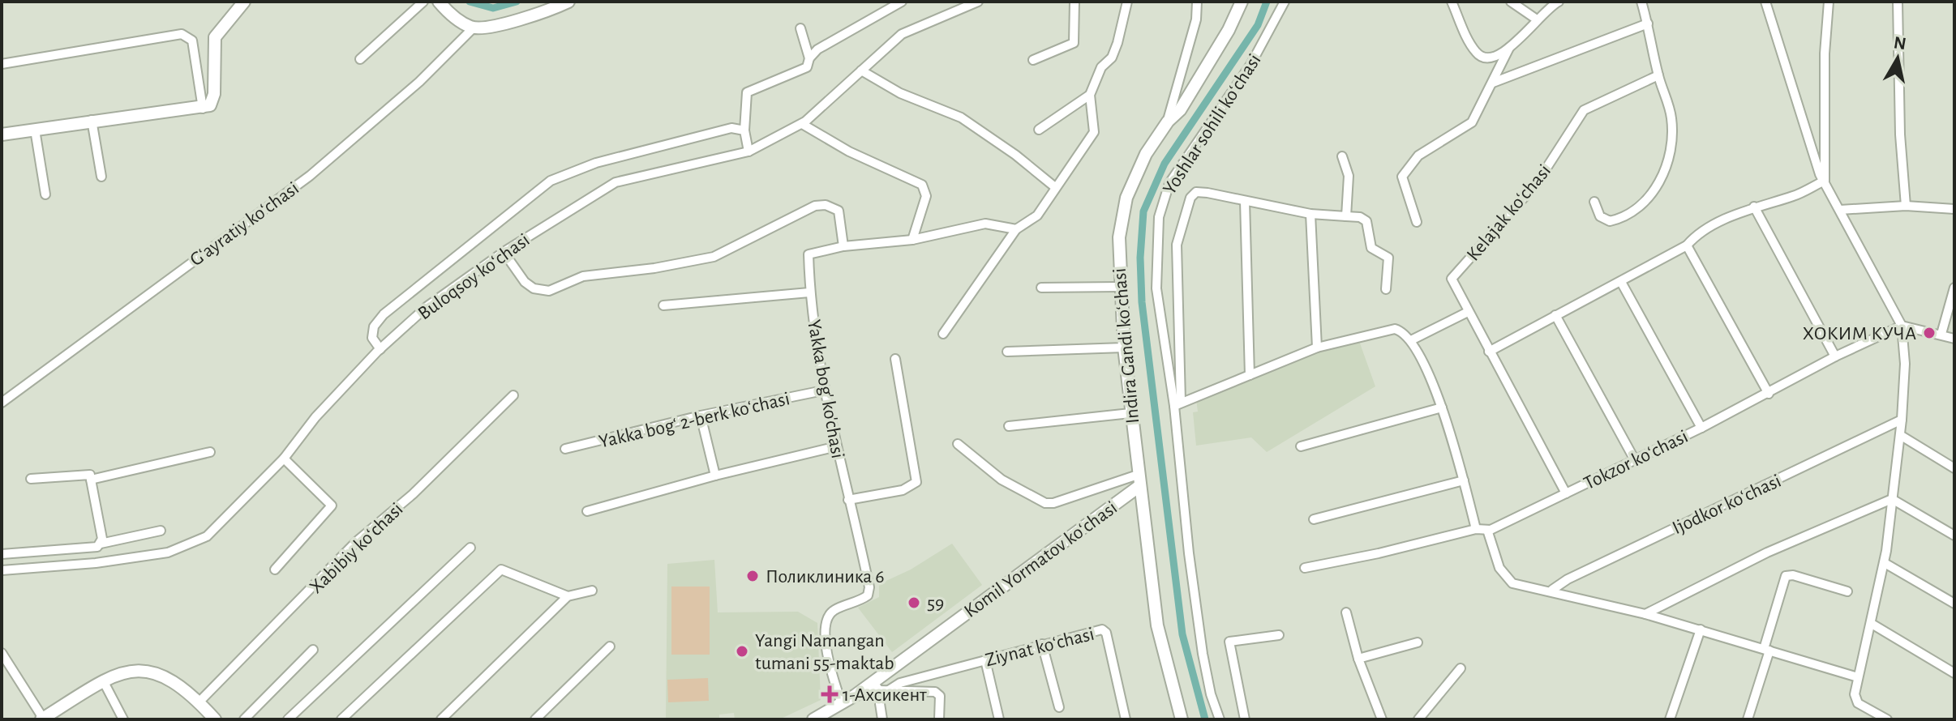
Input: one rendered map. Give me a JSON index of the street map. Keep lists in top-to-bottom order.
{
  "streets": {
    "street": [
      "Yoshlar sohili koʻchasi",
      "Kelajak koʻchasi",
      "Gʻayratiy koʻchasi",
      "Buloqsoy koʻchasi",
      "Indira Gandi koʻchasi",
      "Yakka bog' ko'chasi",
      "Yakka bogʻ 2-berk koʻchasi",
      "Tokzor koʻchasi",
      "Ijodkor koʻchasi",
      "Xabibiy koʻchasi",
      "Komil Yormatov koʻchasi",
      "Ziynat koʻchasi"
    ]
  },
  "crossings": [
    ["Kelajak koʻchasi", "Tokzor koʻchasi"],
    ["Indira Gandi koʻchasi", "Komil Yormatov koʻchasi"],
    ["Yakka bog' ko'chasi", "Yakka bogʻ 2-berk koʻchasi"],
    ["Yakka bog' ko'chasi", "Komil Yormatov koʻchasi"],
    ["Komil Yormatov koʻchasi", "Ziynat koʻchasi"]
  ],
  "places": {
    "other": [
      "ХОКИМ КУЧА",
      "Поликлиника 6",
      "59",
      "Yangi Namangan tumani 55-maktab"
    ],
    "health": ["1-Ахсикент"]
  },
  "north": "top"
}
